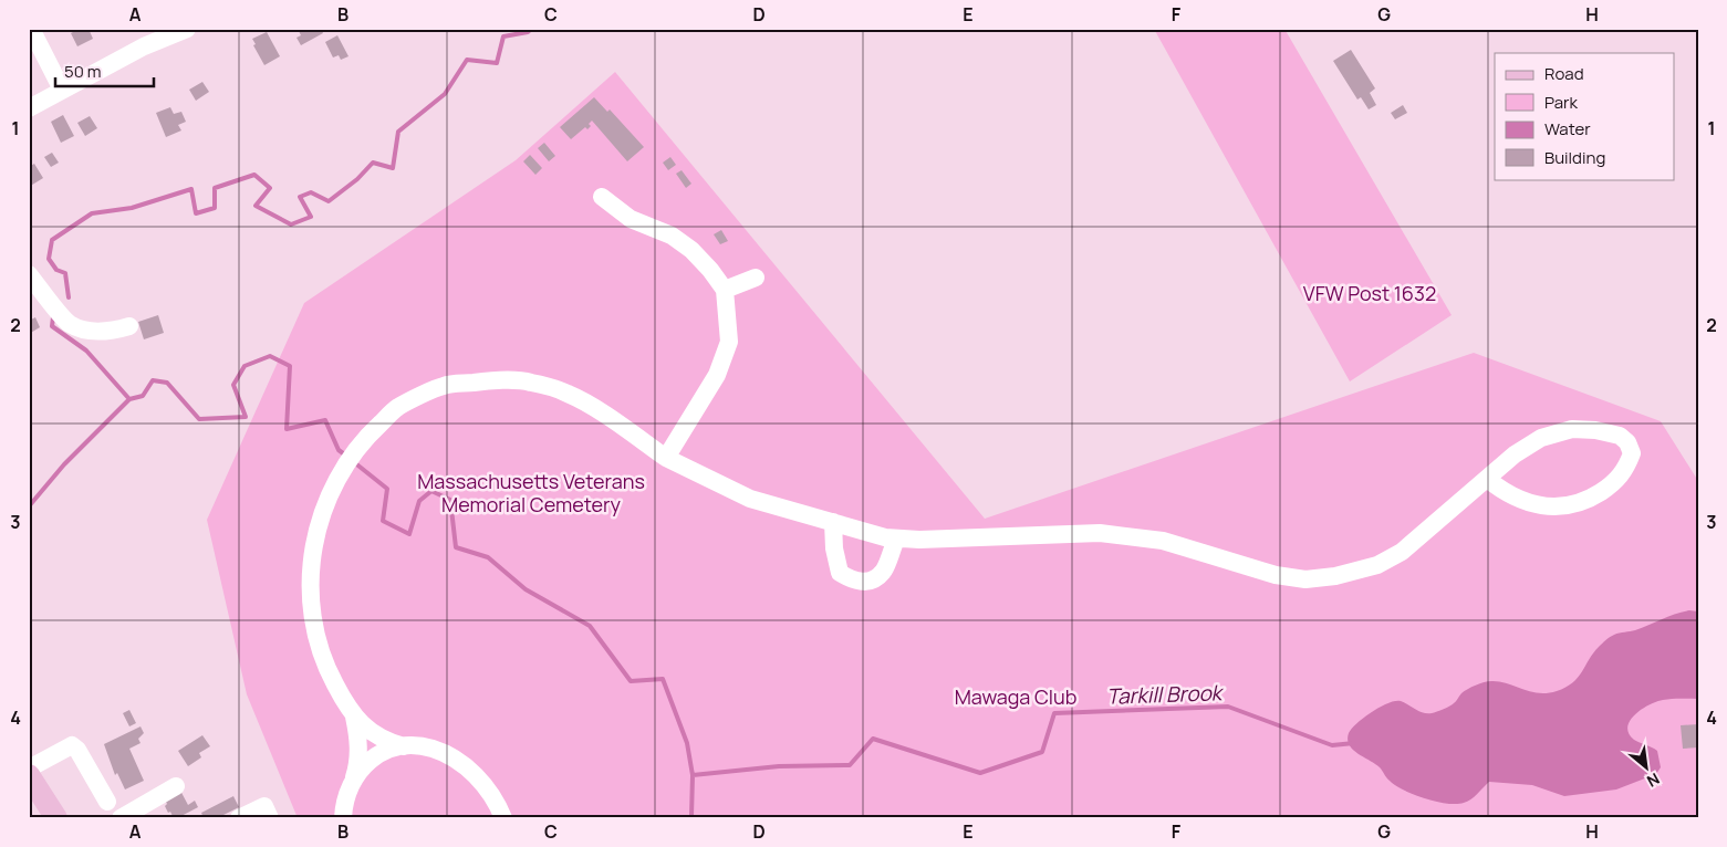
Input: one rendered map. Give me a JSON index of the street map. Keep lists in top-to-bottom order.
{
  "water": ["Tarkill Brook"],
  "parks": ["VFW Post 1632", "Massachusetts Veterans Memorial Cemetery", "Mawaga Club"],
  "legend": [
    "Road",
    "Park",
    "Water",
    "Building"
  ],
  "scale_bar": "50 m",
  "north": "bottom right",
  "grid": {
    "columns": [
      "A",
      "B",
      "C",
      "D",
      "E",
      "F",
      "G",
      "H"
    ],
    "rows": [
      "1",
      "2",
      "3",
      "4"
    ]
  }
}
